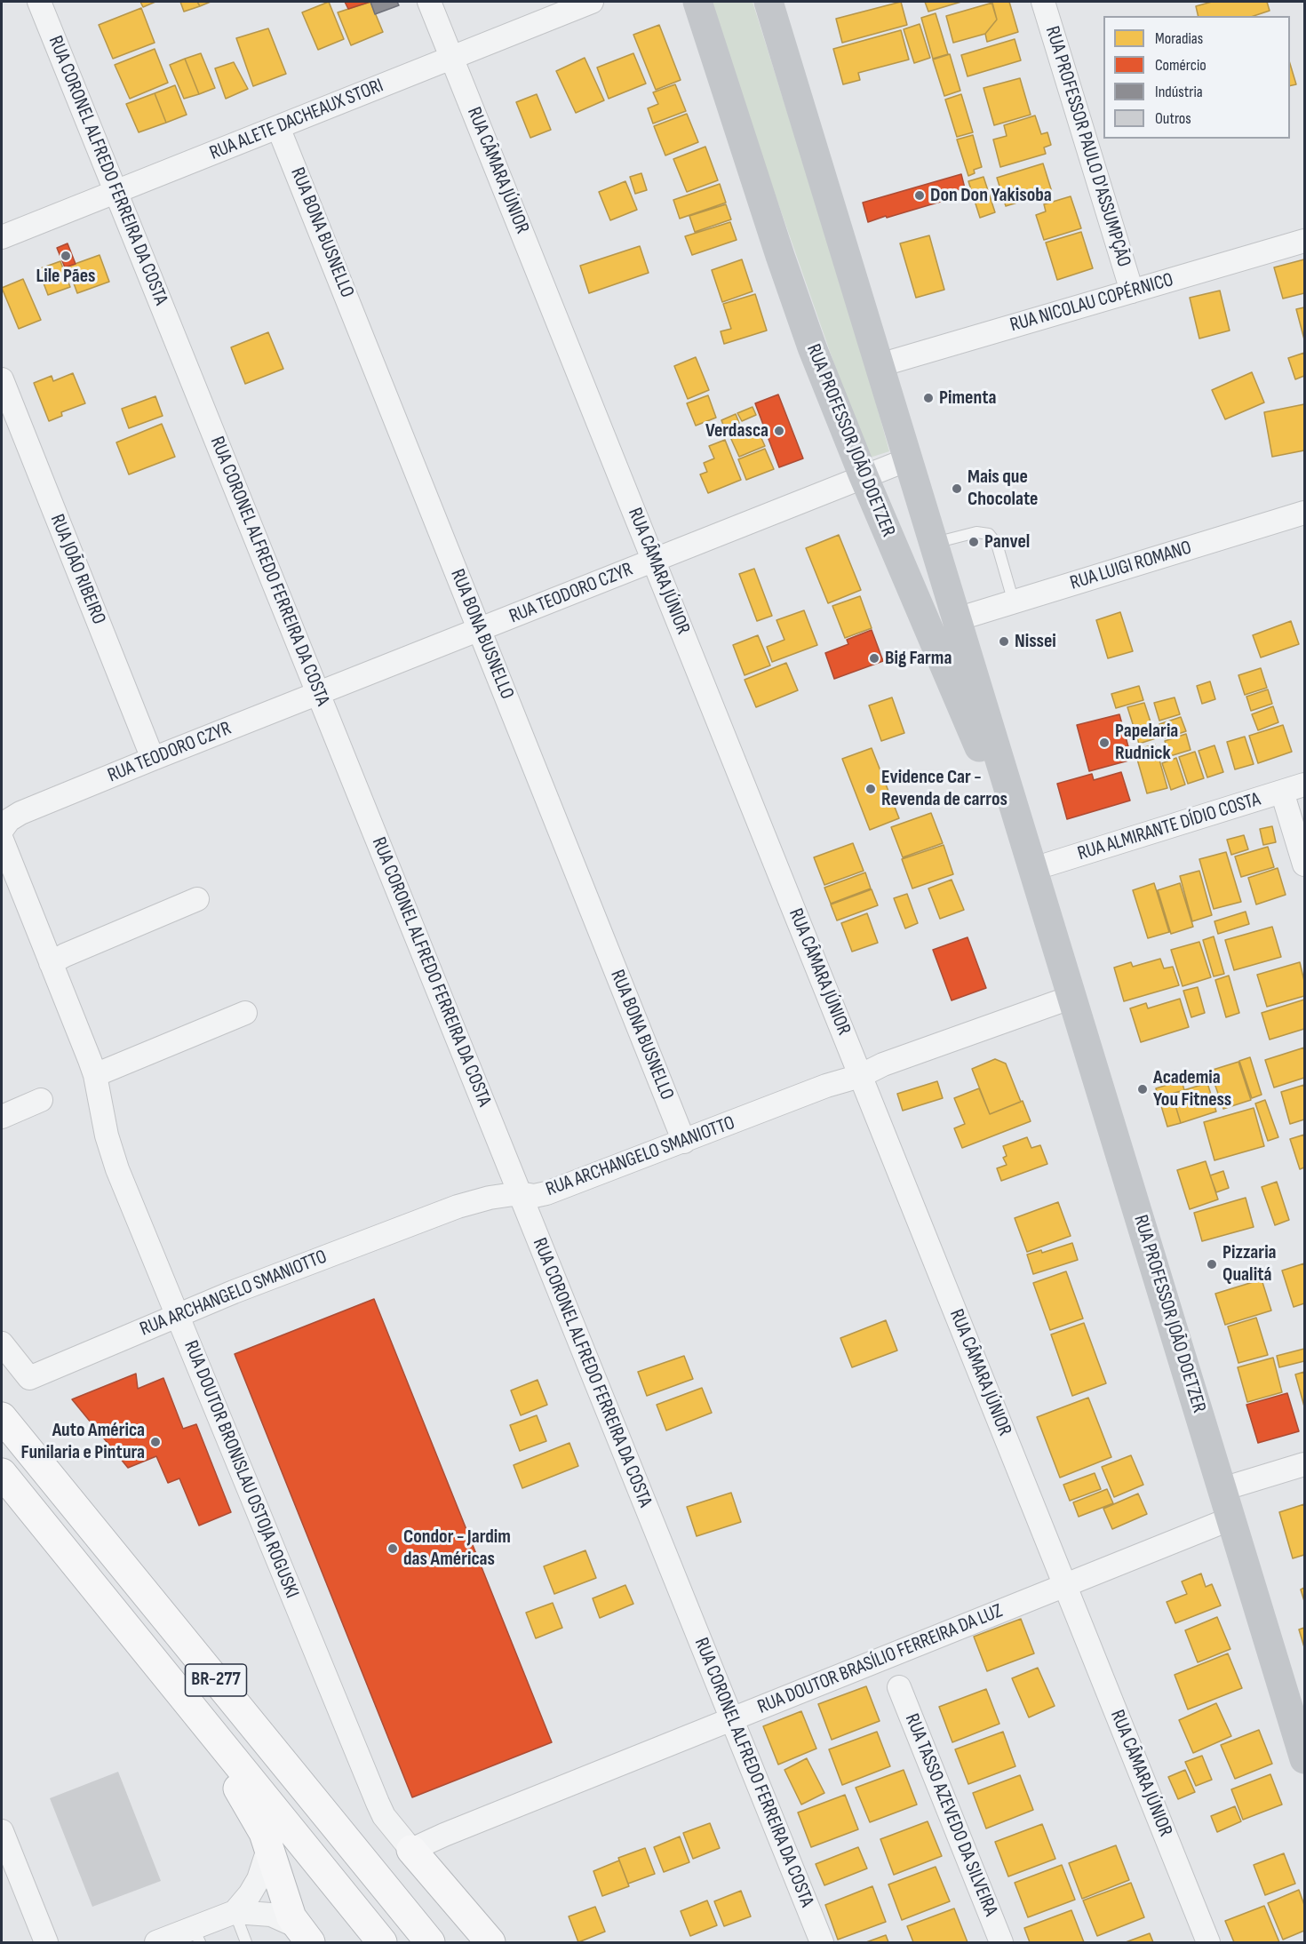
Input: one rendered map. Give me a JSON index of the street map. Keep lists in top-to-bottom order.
{
  "streets": {
    "highway": ["BR-277"],
    "main road": ["RUA PROFESSOR JOÃO DOETZER"],
    "street": [
      "RUA ALETE DACHEAUX STORI",
      "RUA PROFESSOR PAULO D'ASSUMPÇÃO",
      "RUA CORONEL ALFREDO FERREIRA DA COSTA",
      "RUA CÂMARA JÚNIOR",
      "RUA BONA BUSNELLO",
      "RUA NICOLAU COPÉRNICO",
      "RUA LUIGI ROMANO",
      "RUA JOÃO RIBEIRO",
      "RUA TEODORO CZYR",
      "RUA ALMIRANTE DÍDIO COSTA",
      "RUA ARCHANGELO SMANIOTTO",
      "RUA DOUTOR BRONISLAU OSTOJA ROGUSKI",
      "RUA DOUTOR BRASÍLIO FERREIRA DA LUZ",
      "RUA TASSO AZEVEDO DA SILVEIRA"
    ]
  },
  "crossings": [
    ["RUA ALETE DACHEAUX STORI", "RUA CORONEL ALFREDO FERREIRA DA COSTA"],
    ["RUA ALETE DACHEAUX STORI", "RUA CÂMARA JÚNIOR"],
    ["RUA ALETE DACHEAUX STORI", "RUA BONA BUSNELLO"],
    ["RUA PROFESSOR PAULO D'ASSUMPÇÃO", "RUA NICOLAU COPÉRNICO"],
    ["RUA CORONEL ALFREDO FERREIRA DA COSTA", "RUA TEODORO CZYR"],
    ["RUA CORONEL ALFREDO FERREIRA DA COSTA", "RUA ARCHANGELO SMANIOTTO"],
    ["RUA CORONEL ALFREDO FERREIRA DA COSTA", "RUA DOUTOR BRASÍLIO FERREIRA DA LUZ"],
    ["RUA CÂMARA JÚNIOR", "RUA TEODORO CZYR"],
    ["RUA CÂMARA JÚNIOR", "RUA ARCHANGELO SMANIOTTO"],
    ["RUA CÂMARA JÚNIOR", "RUA DOUTOR BRASÍLIO FERREIRA DA LUZ"],
    ["RUA BONA BUSNELLO", "RUA TEODORO CZYR"],
    ["RUA BONA BUSNELLO", "RUA ARCHANGELO SMANIOTTO"],
    ["RUA NICOLAU COPÉRNICO", "RUA PROFESSOR JOÃO DOETZER"],
    ["RUA PROFESSOR JOÃO DOETZER", "RUA LUIGI ROMANO"],
    ["RUA PROFESSOR JOÃO DOETZER", "RUA TEODORO CZYR"],
    ["RUA PROFESSOR JOÃO DOETZER", "RUA ALMIRANTE DÍDIO COSTA"],
    ["RUA PROFESSOR JOÃO DOETZER", "RUA ARCHANGELO SMANIOTTO"],
    ["RUA PROFESSOR JOÃO DOETZER", "RUA DOUTOR BRASÍLIO FERREIRA DA LUZ"],
    ["RUA JOÃO RIBEIRO", "RUA TEODORO CZYR"],
    ["RUA ARCHANGELO SMANIOTTO", "RUA DOUTOR BRONISLAU OSTOJA ROGUSKI"],
    ["RUA DOUTOR BRONISLAU OSTOJA ROGUSKI", "RUA DOUTOR BRASÍLIO FERREIRA DA LUZ"]
  ],
  "places": [
    "Don Don Yakisoba",
    "Lile Pães",
    "Pimenta",
    "Verdasca",
    "Mais que Chocolate",
    "Panvel",
    "Nissei",
    "Big Farma",
    "Papelaria Rudnick",
    "Evidence Car - Revenda de carros",
    "Academia You Fitness",
    "Pizzaria Qualitá",
    "Auto América Funilaria e Pintura",
    "Condor - Jardim das Américas"
  ],
  "legend": [
    "Moradias",
    "Comércio",
    "Indústria",
    "Outros"
  ]
}
